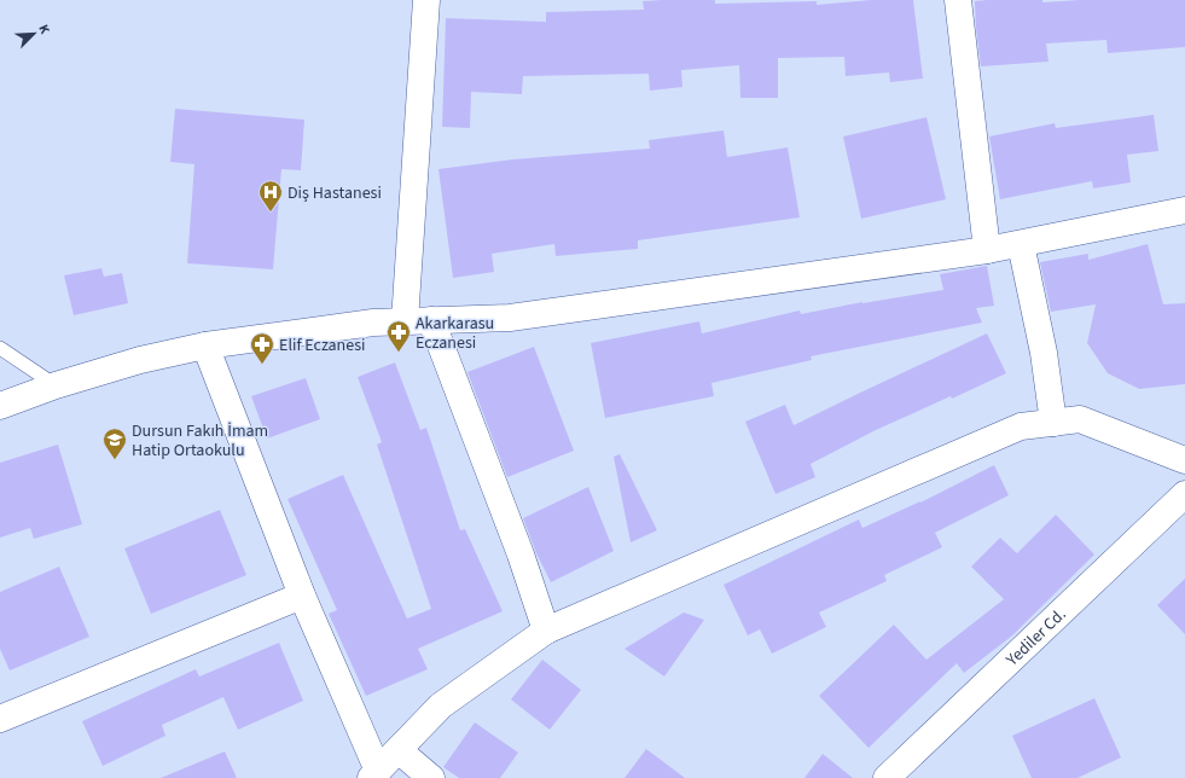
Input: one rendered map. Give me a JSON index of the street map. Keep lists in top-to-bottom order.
{
  "streets": {
    "street": ["Yediler Cd."]
  },
  "places": {
    "hospital": ["Diş Hastanesi"],
    "pharmacy": ["Akarkarasu Eczanesi", "Elif Eczanesi"],
    "school or university": ["Dursun Fakıh İmam Hatip Ortaokulu"]
  },
  "north": "top right"
}
